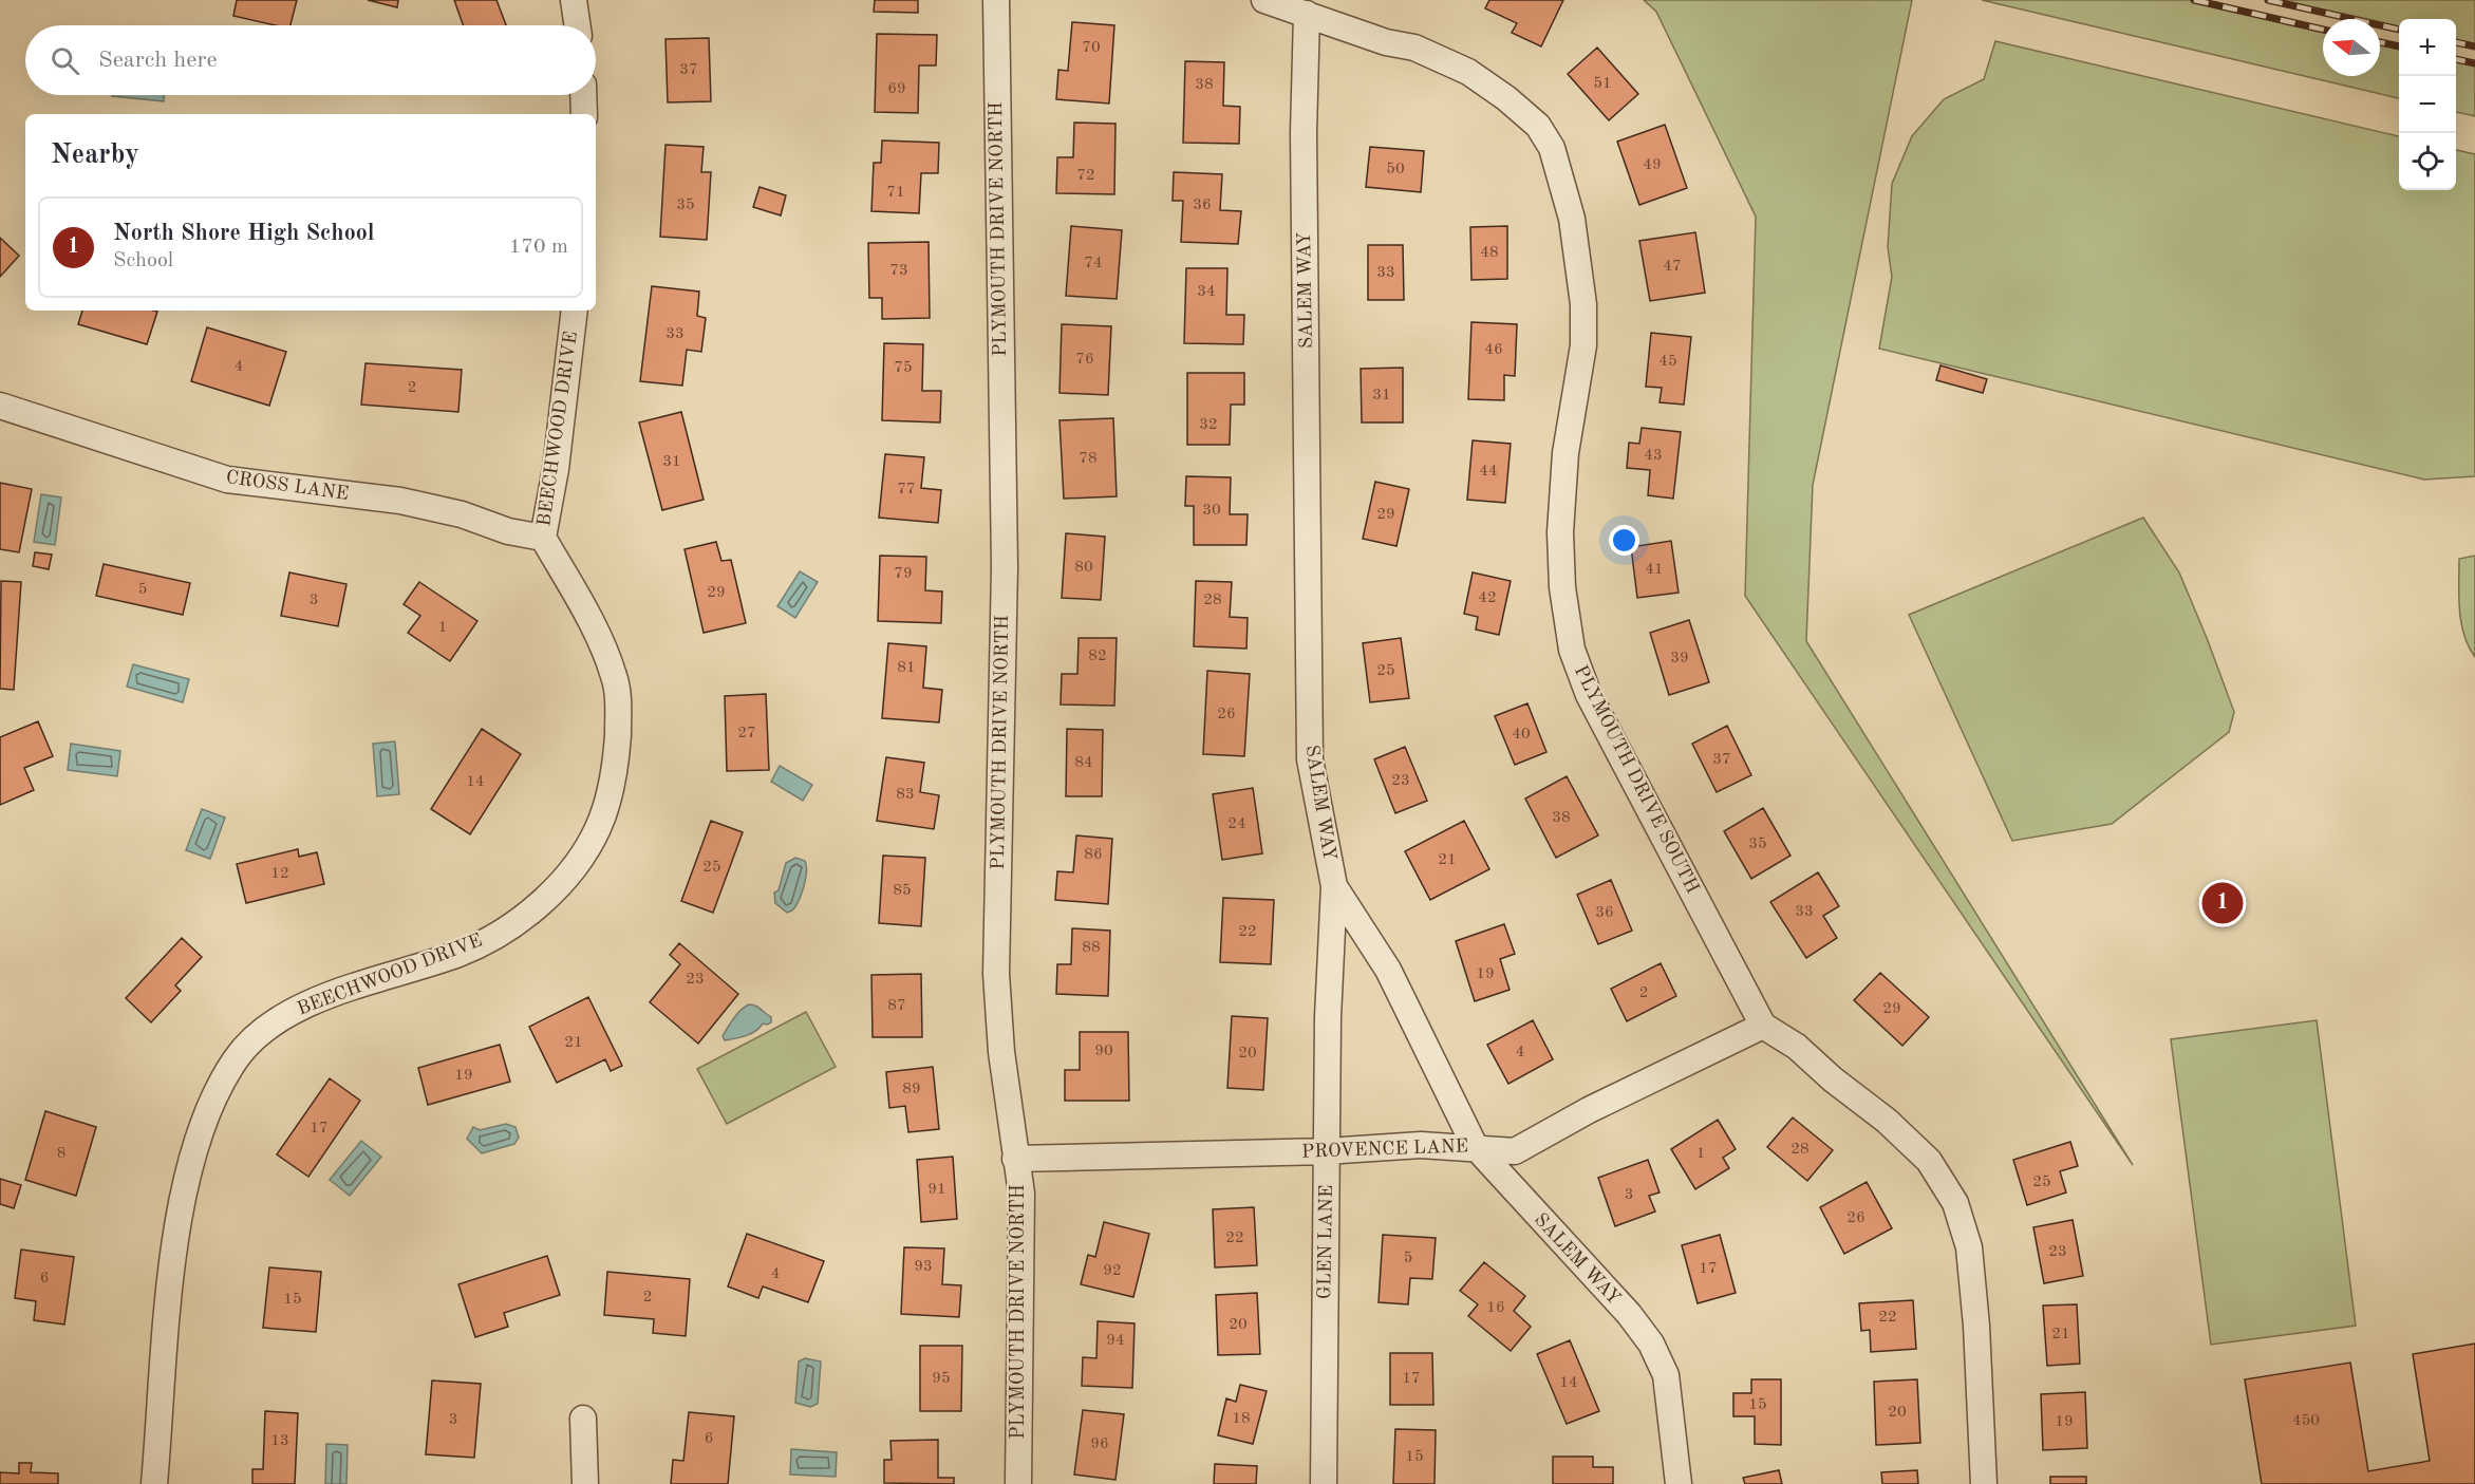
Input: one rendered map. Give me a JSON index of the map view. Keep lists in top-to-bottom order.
{
  "streets": {
    "street": [
      "PLYMOUTH DRIVE NORTH",
      "SALEM WAY",
      "BEECHWOOD DRIVE",
      "CROSS LANE",
      "PLYMOUTH DRIVE SOUTH",
      "PROVENCE LANE",
      "GLEN LANE"
    ]
  },
  "crossings": [
    ["PLYMOUTH DRIVE NORTH", "PROVENCE LANE"],
    ["SALEM WAY", "PLYMOUTH DRIVE SOUTH"],
    ["SALEM WAY", "PROVENCE LANE"],
    ["SALEM WAY", "GLEN LANE"],
    ["BEECHWOOD DRIVE", "CROSS LANE"],
    ["PLYMOUTH DRIVE SOUTH", "PROVENCE LANE"],
    ["PROVENCE LANE", "GLEN LANE"]
  ],
  "house_numbers": [
    "70",
    "37",
    "51",
    "38",
    "69",
    "49",
    "50",
    "72",
    "71",
    "35",
    "36",
    "48",
    "74",
    "47",
    "73",
    "33",
    "34",
    "33",
    "46",
    "76",
    "45",
    "4",
    "75",
    "2",
    "31",
    "32",
    "43",
    "78",
    "31",
    "44",
    "77",
    "30",
    "29",
    "80",
    "41",
    "79",
    "5",
    "29",
    "42",
    "3",
    "28",
    "1",
    "82",
    "39",
    "81",
    "25",
    "26",
    "27",
    "40",
    "37",
    "84",
    "23",
    "14",
    "83",
    "38",
    "24",
    "35",
    "86",
    "21",
    "25",
    "12",
    "85",
    "33",
    "36",
    "22",
    "88",
    "19",
    "23",
    "2",
    "87",
    "29",
    "21",
    "90",
    "4",
    "20",
    "19",
    "89",
    "17",
    "28",
    "8",
    "1",
    "25",
    "91",
    "3",
    "26",
    "22",
    "23",
    "5",
    "93",
    "17",
    "92",
    "4",
    "6",
    "2",
    "15",
    "16",
    "22",
    "20",
    "21",
    "94",
    "95",
    "17",
    "14",
    "15",
    "20",
    "18",
    "3",
    "450",
    "19",
    "6",
    "13",
    "96",
    "15"
  ],
  "north": "left",
  "page": {
    "map_buttons": ["+", "−"],
    "search": "Search here",
    "heading": "Nearby",
    "list": [
      {
        "mark": "1",
        "name": "North Shore High School",
        "note": "School",
        "value": "170 m"
      }
    ],
    "pins": "1"
  }
}
